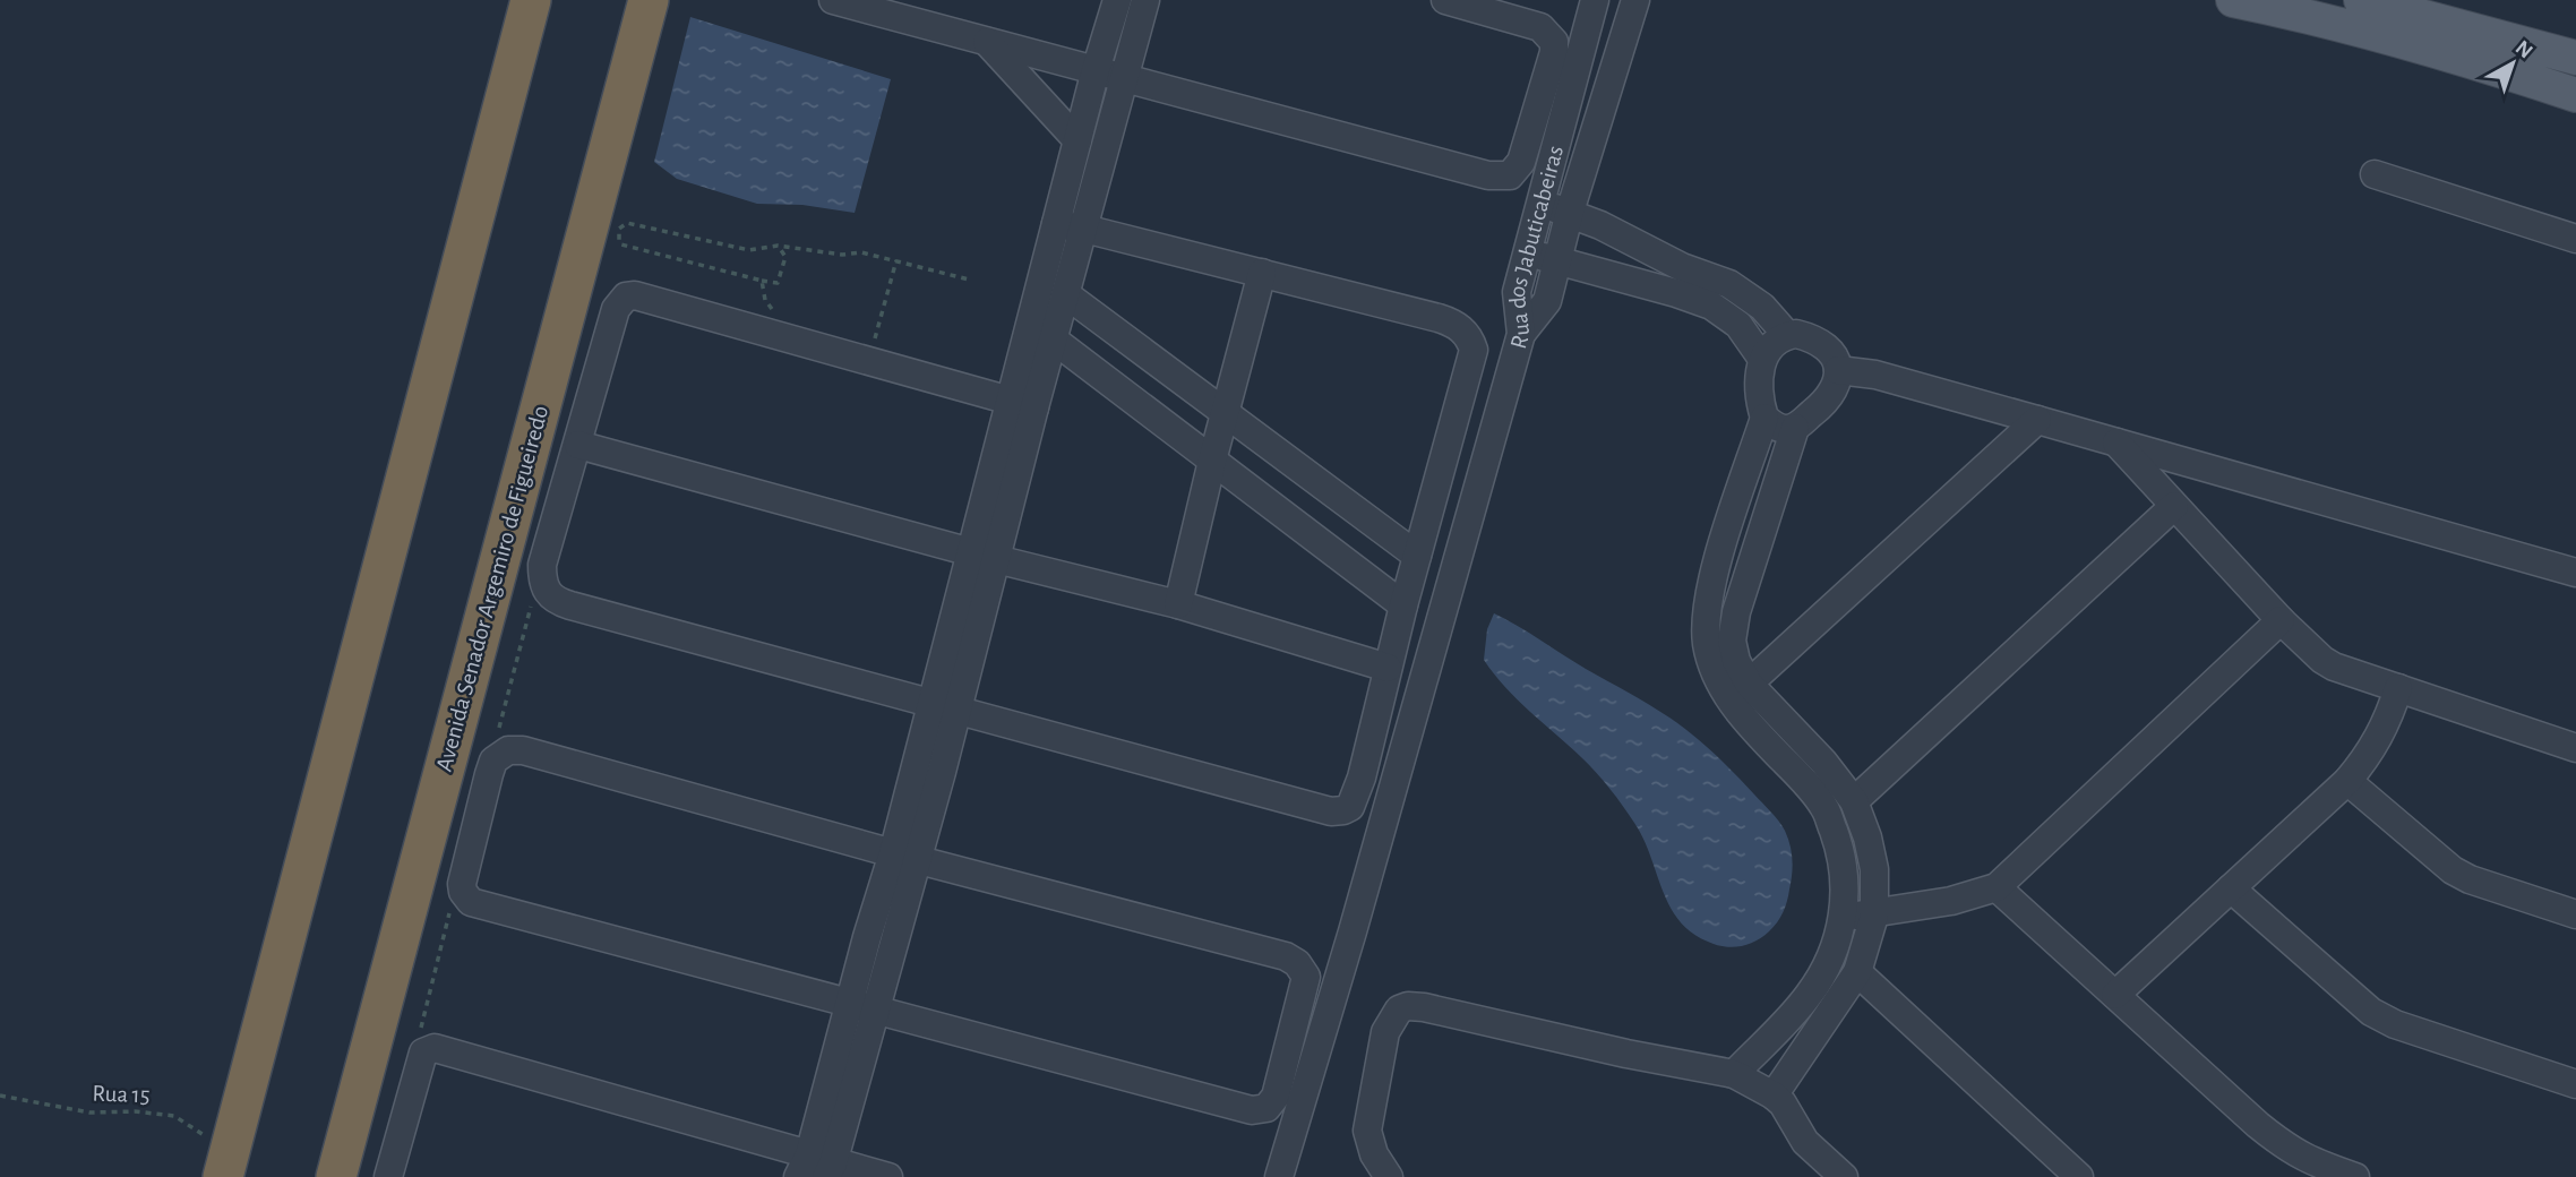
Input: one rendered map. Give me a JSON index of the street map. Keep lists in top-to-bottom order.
{
  "streets": {
    "highway": ["Avenida Senador Argemiro de Figueiredo"],
    "street": ["Rua dos Jabuticabeiras"],
    "path": ["Rua 15"]
  },
  "north": "top right"
}
